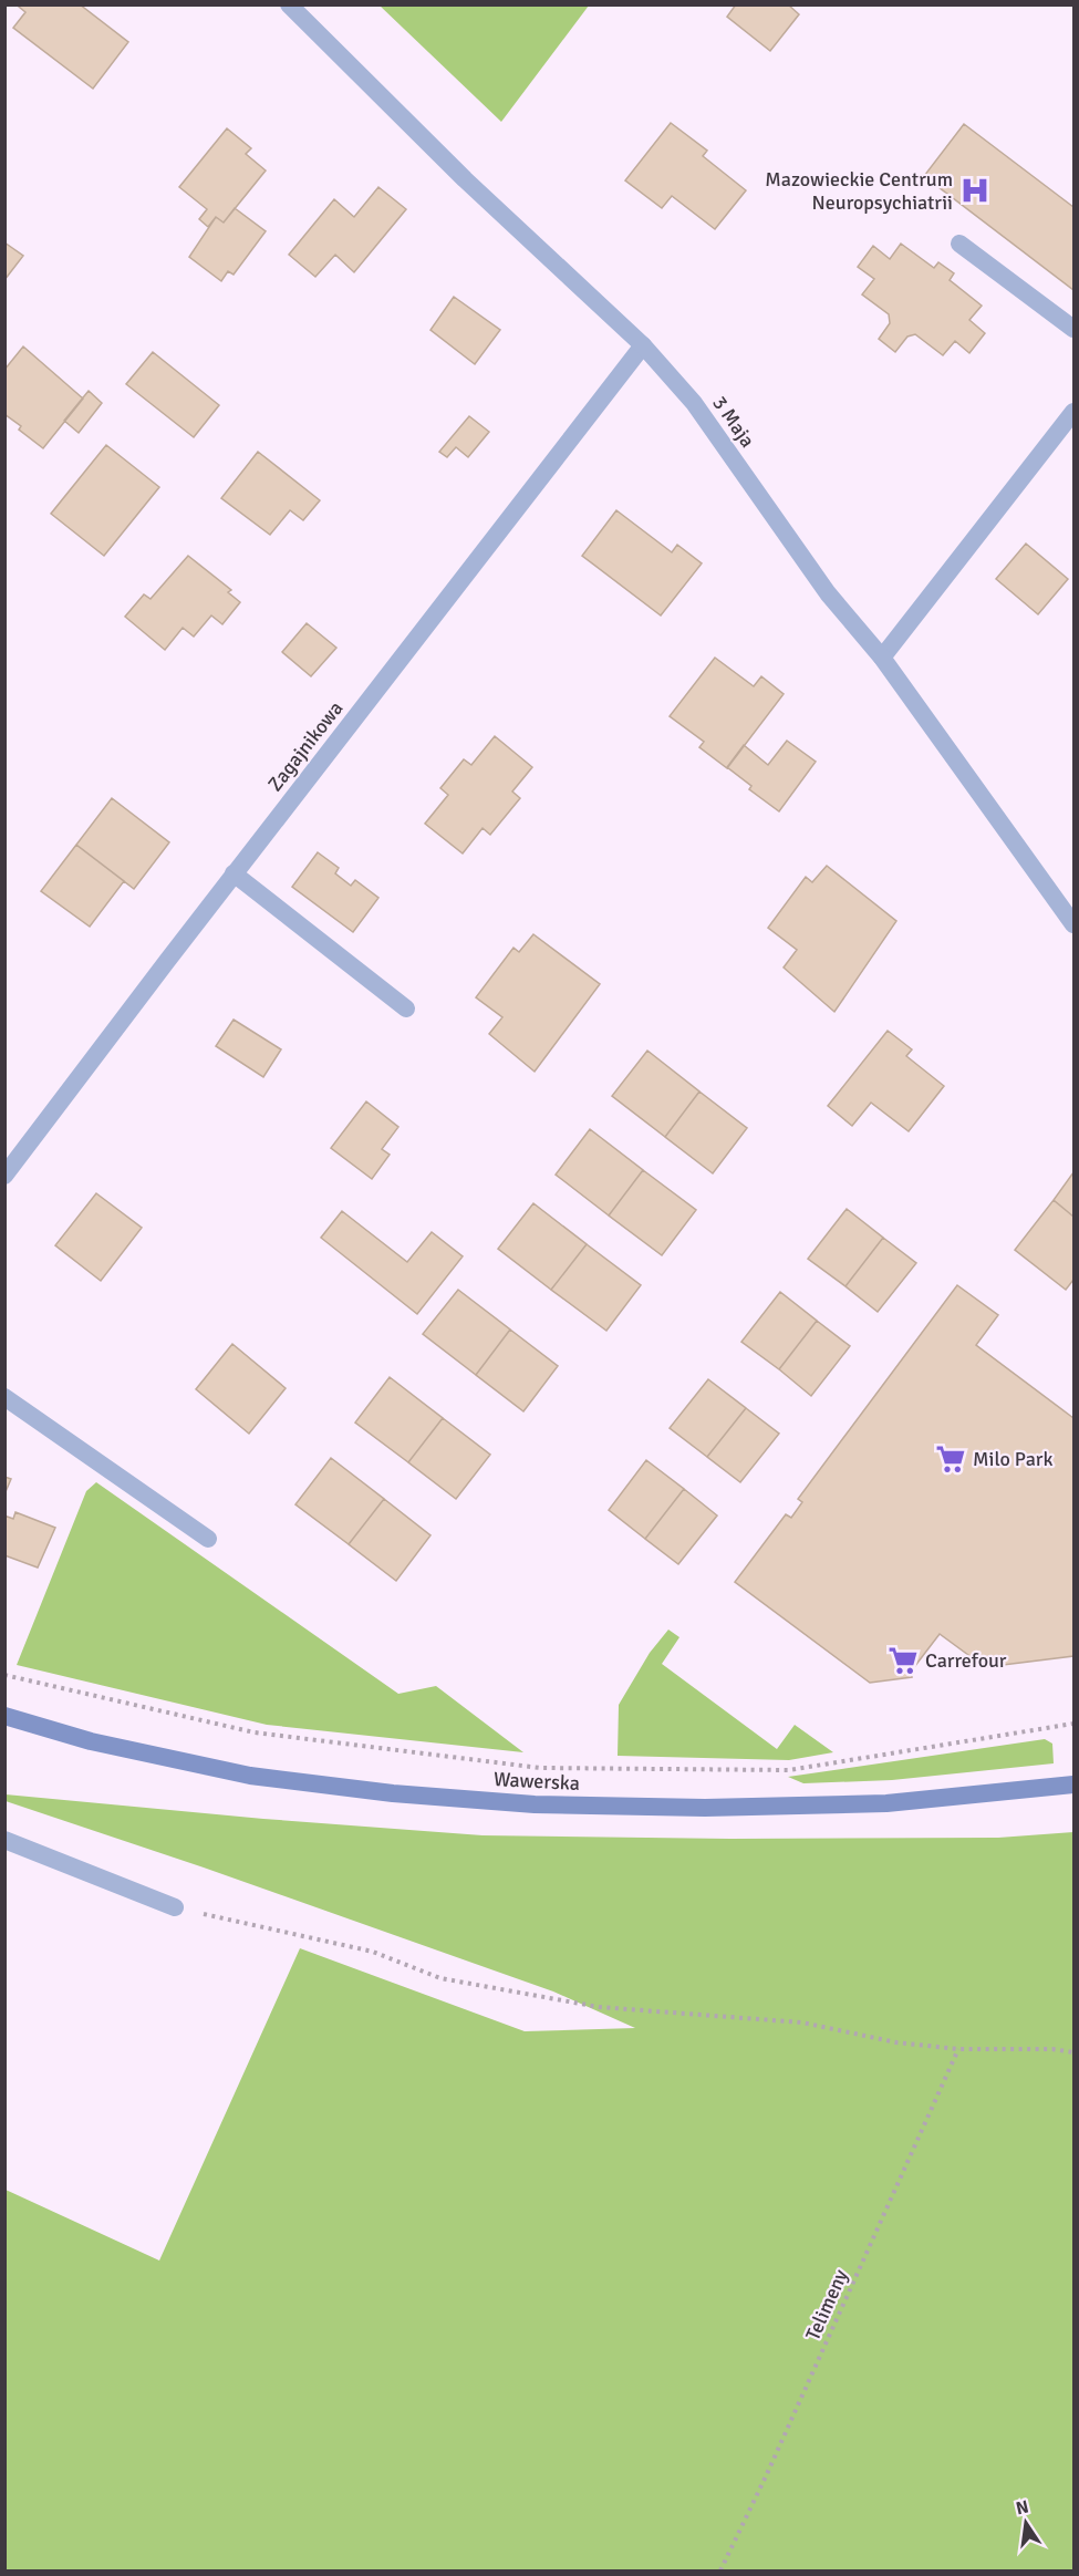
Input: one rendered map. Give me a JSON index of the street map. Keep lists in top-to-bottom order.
{
  "streets": {
    "main road": ["Wawerska"],
    "street": ["3 Maja", "Zagajnikowa"],
    "path": ["Telimeny"]
  },
  "crossings": [
    ["3 Maja", "Zagajnikowa"]
  ],
  "places": {
    "hospital": ["Mazowieckie Centrum Neuropsychiatrii"],
    "supermarket": ["Milo Park", "Carrefour"]
  },
  "north": "top"
}
